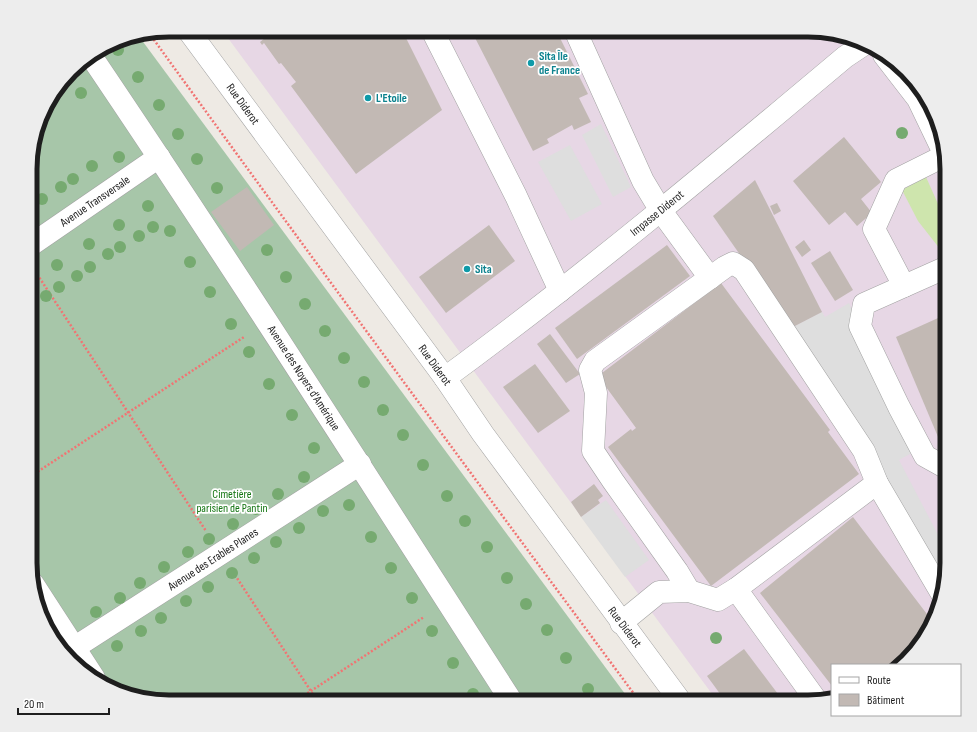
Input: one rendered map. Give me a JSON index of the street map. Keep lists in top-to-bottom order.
{
  "streets": {
    "street": [
      "Rue Diderot",
      "Avenue Transversale",
      "Impasse Diderot",
      "Avenue des Noyers d'Amérique",
      "Avenue des Erables Planes"
    ]
  },
  "crossings": [
    ["Rue Diderot", "Impasse Diderot"],
    ["Avenue Transversale", "Avenue des Noyers d'Amérique"],
    ["Avenue des Noyers d'Amérique", "Avenue des Erables Planes"]
  ],
  "parks": ["Cimetière parisien de Pantin"],
  "places": ["Sita Île de France", "L'Etoile", "Sita"],
  "legend": ["Route", "Bâtiment"],
  "scale_bar": "20 m"
}
